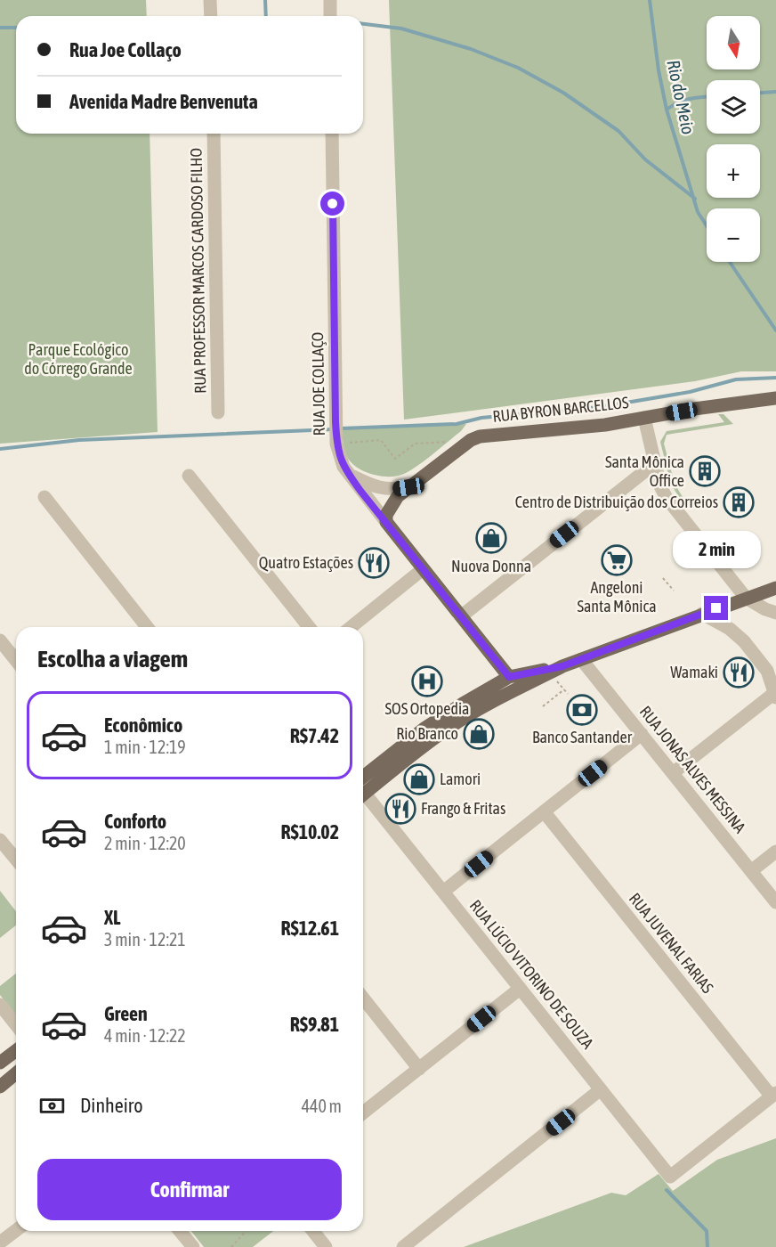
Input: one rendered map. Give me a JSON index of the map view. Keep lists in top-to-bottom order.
{
  "streets": {
    "main road": ["RUA JOE COLLAÇO", "RUA BYRON BARCELLOS"],
    "street": [
      "RUA PROFESSOR MARCOS CARDOSO FILHO",
      "RUA JONAS ALVES MESSINA",
      "RUA JUVENAL FARIAS",
      "RUA LÚCIO VITORINO DE SOUZA"
    ]
  },
  "crossings": [
    ["RUA JOE COLLAÇO", "RUA BYRON BARCELLOS"],
    ["RUA JUVENAL FARIAS", "RUA LÚCIO VITORINO DE SOUZA"]
  ],
  "water": ["Rio do Meio"],
  "parks": ["Parque Ecológico do Córrego Grande"],
  "places": {
    "building": ["Santa Mônica Office", "Centro de Distribuição dos Correios"],
    "shop": ["Nuova Donna", "Rio Branco", "Lamori"],
    "supermarket": ["Angeloni Santa Mônica"],
    "restaurant": ["Quatro Estações", "Wamaki", "Frango & Fritas"],
    "hospital": ["SOS Ortopedia"],
    "bank": ["Banco Santander"]
  },
  "north": "bottom",
  "page": {
    "map_buttons": ["+", "−"],
    "banner": ["Rua Joe Collaço", "Avenida Madre Benvenuta"],
    "bubble": "2 min",
    "heading": "Escolha a viagem",
    "list": [
      {
        "name": "Econômico",
        "note": "1 min · 12:19",
        "value": "R$7.42"
      },
      {
        "name": "Conforto",
        "note": "2 min · 12:20",
        "value": "R$10.02"
      },
      {
        "name": "XL",
        "note": "3 min · 12:21",
        "value": "R$12.61"
      },
      {
        "name": "Green",
        "note": "4 min · 12:22",
        "value": "R$9.81"
      }
    ],
    "pay": ["Dinheiro", "440 m"],
    "buttons": "Confirmar"
  }
}
